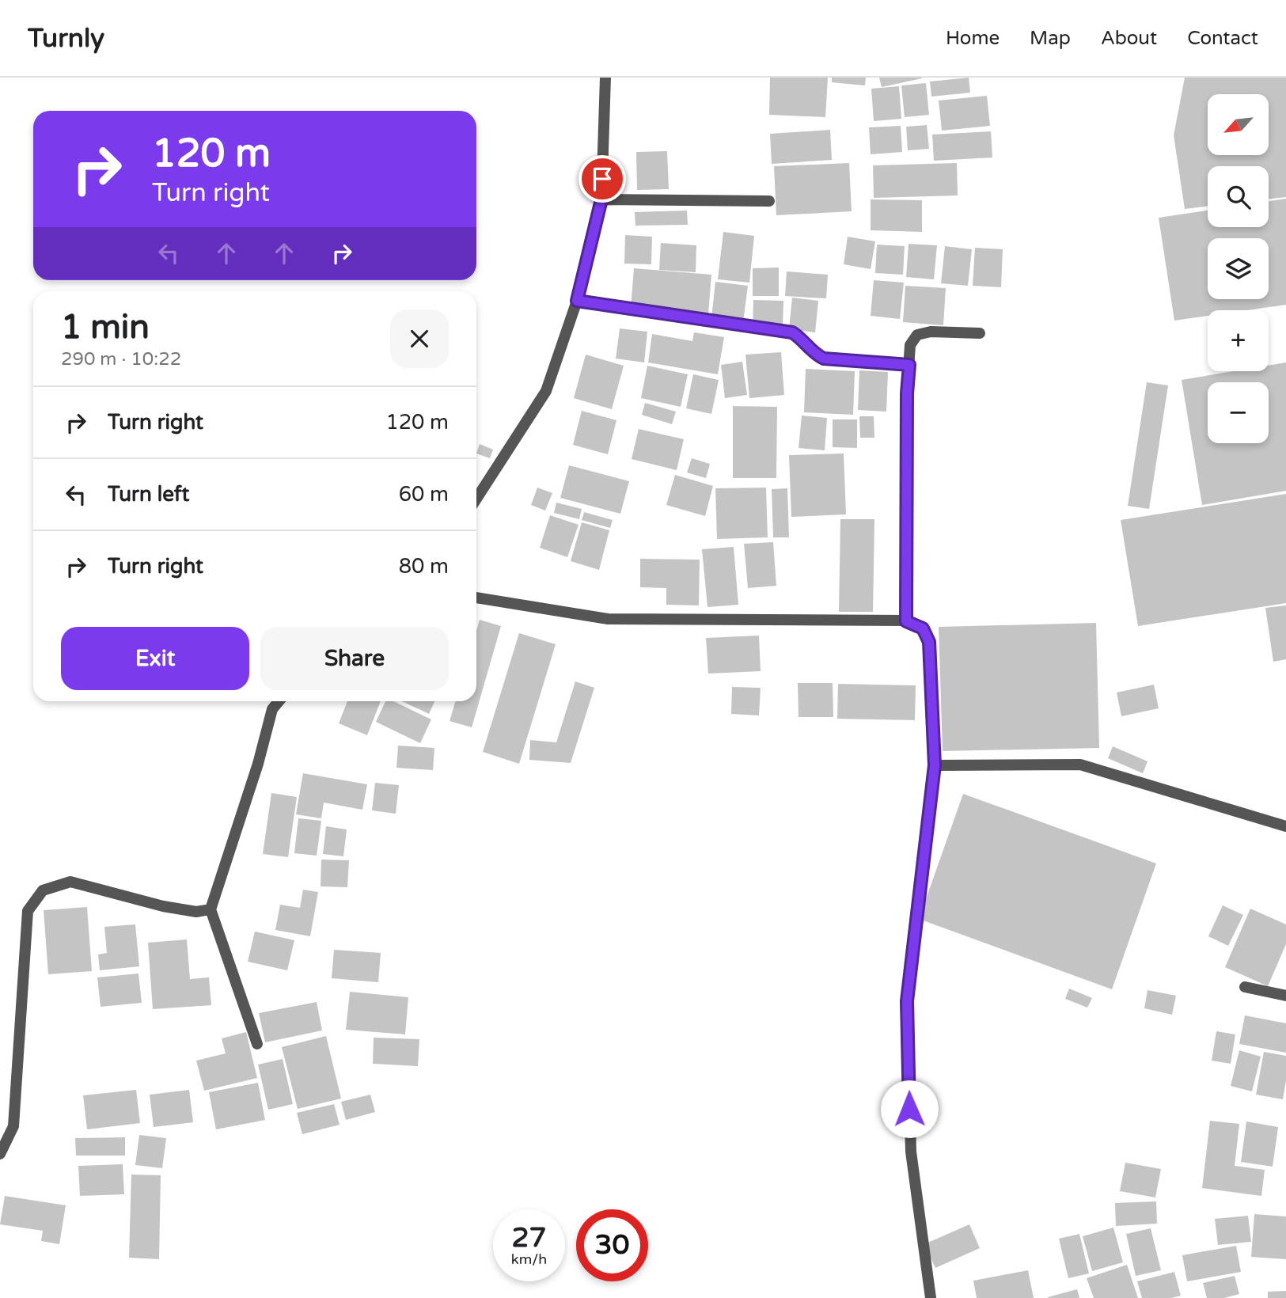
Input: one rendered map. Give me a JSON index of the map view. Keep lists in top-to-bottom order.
{
  "north": "bottom left",
  "page": {
    "header": "Turnly",
    "nav": [
      "Home",
      "Map",
      "About",
      "Contact"
    ],
    "map_buttons": ["+", "−"],
    "turn": ["120 m", "Turn right"],
    "heading": ["1 min", "290 m · 10:22"],
    "list": [
      {
        "name": "Turn right",
        "value": "120 m"
      },
      {
        "name": "Turn left",
        "value": "60 m"
      },
      {
        "name": "Turn right",
        "value": "80 m"
      }
    ],
    "buttons": ["Exit", "Share"],
    "speed": "27 km/h",
    "limit": "30"
  }
}
